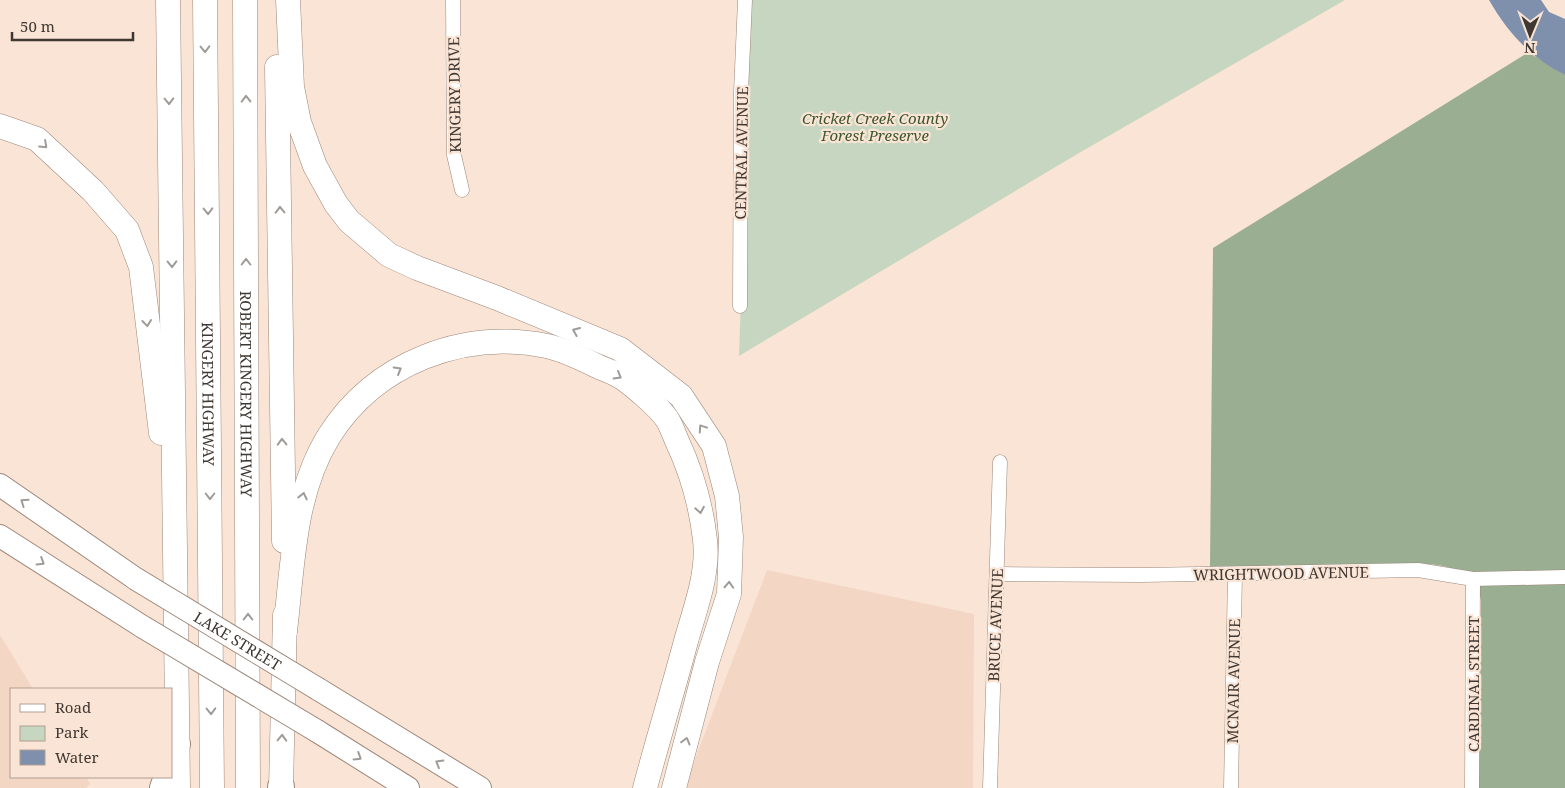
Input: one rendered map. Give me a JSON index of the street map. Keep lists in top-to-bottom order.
{
  "streets": {
    "highway": ["KINGERY HIGHWAY", "ROBERT KINGERY HIGHWAY"],
    "main road": ["LAKE STREET"],
    "street": [
      "KINGERY DRIVE",
      "CENTRAL AVENUE",
      "WRIGHTWOOD AVENUE",
      "BRUCE AVENUE",
      "MCNAIR AVENUE",
      "CARDINAL STREET"
    ]
  },
  "crossings": [
    ["WRIGHTWOOD AVENUE", "BRUCE AVENUE"],
    ["WRIGHTWOOD AVENUE", "MCNAIR AVENUE"],
    ["WRIGHTWOOD AVENUE", "CARDINAL STREET"]
  ],
  "parks": ["Cricket Creek County Forest Preserve"],
  "legend": ["Road", "Park", "Water"],
  "scale_bar": "50 m",
  "north": "bottom"
}
